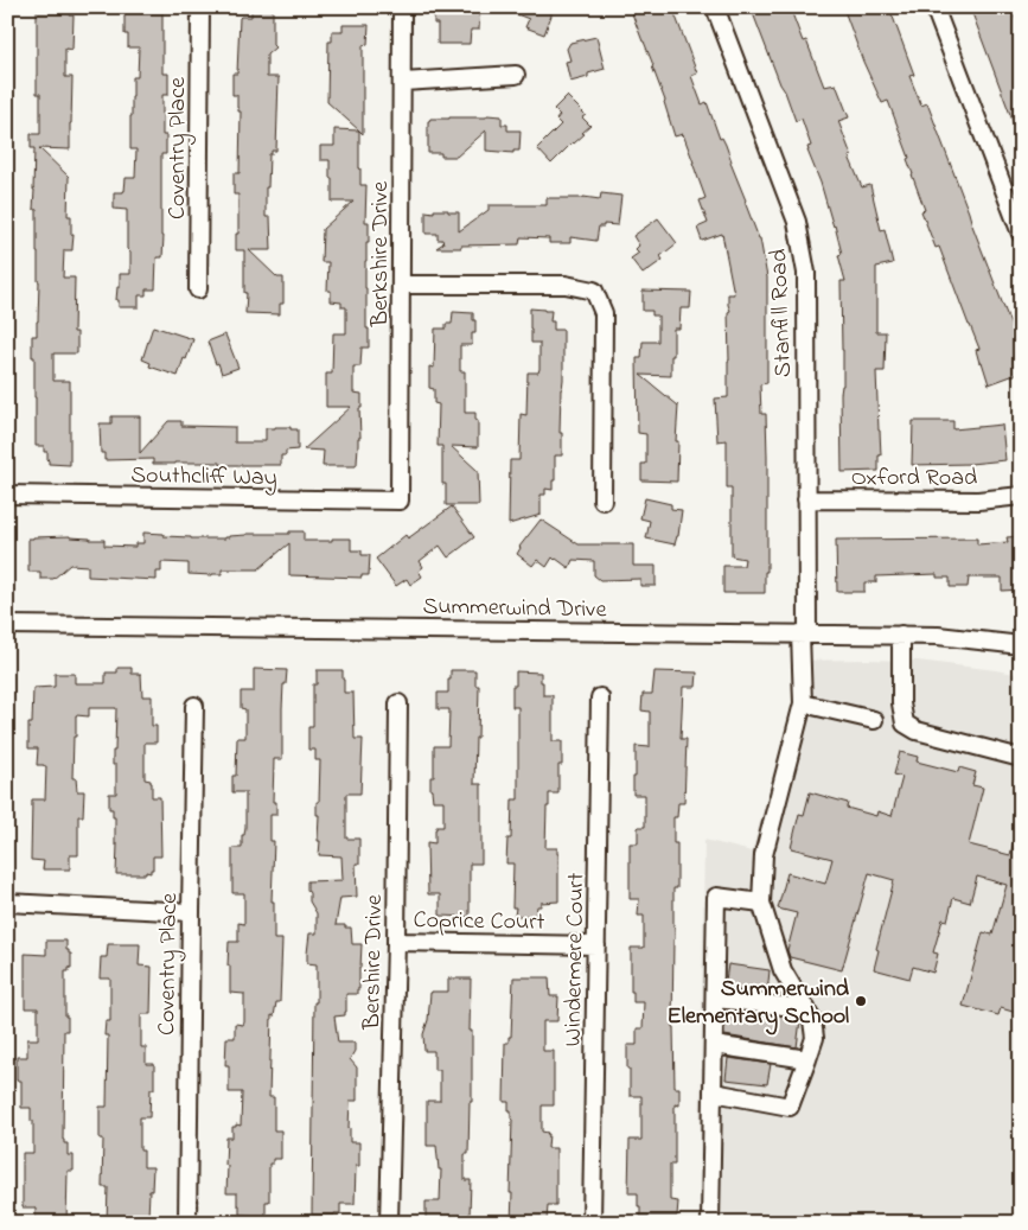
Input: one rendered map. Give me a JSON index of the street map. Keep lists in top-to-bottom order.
{
  "streets": {
    "street": [
      "Coventry Place",
      "Berkshire Drive",
      "Stanfill Road",
      "Southcliff Way",
      "Oxford Road",
      "Summerwind Drive",
      "Coprice Court",
      "Windermere Court",
      "Bershire Drive"
    ]
  },
  "crossings": [
    ["Berkshire Drive", "Southcliff Way"],
    ["Stanfill Road", "Oxford Road"],
    ["Stanfill Road", "Summerwind Drive"],
    ["Coprice Court", "Windermere Court"],
    ["Coprice Court", "Bershire Drive"]
  ],
  "places": ["Summerwind Elementary School"]
}
